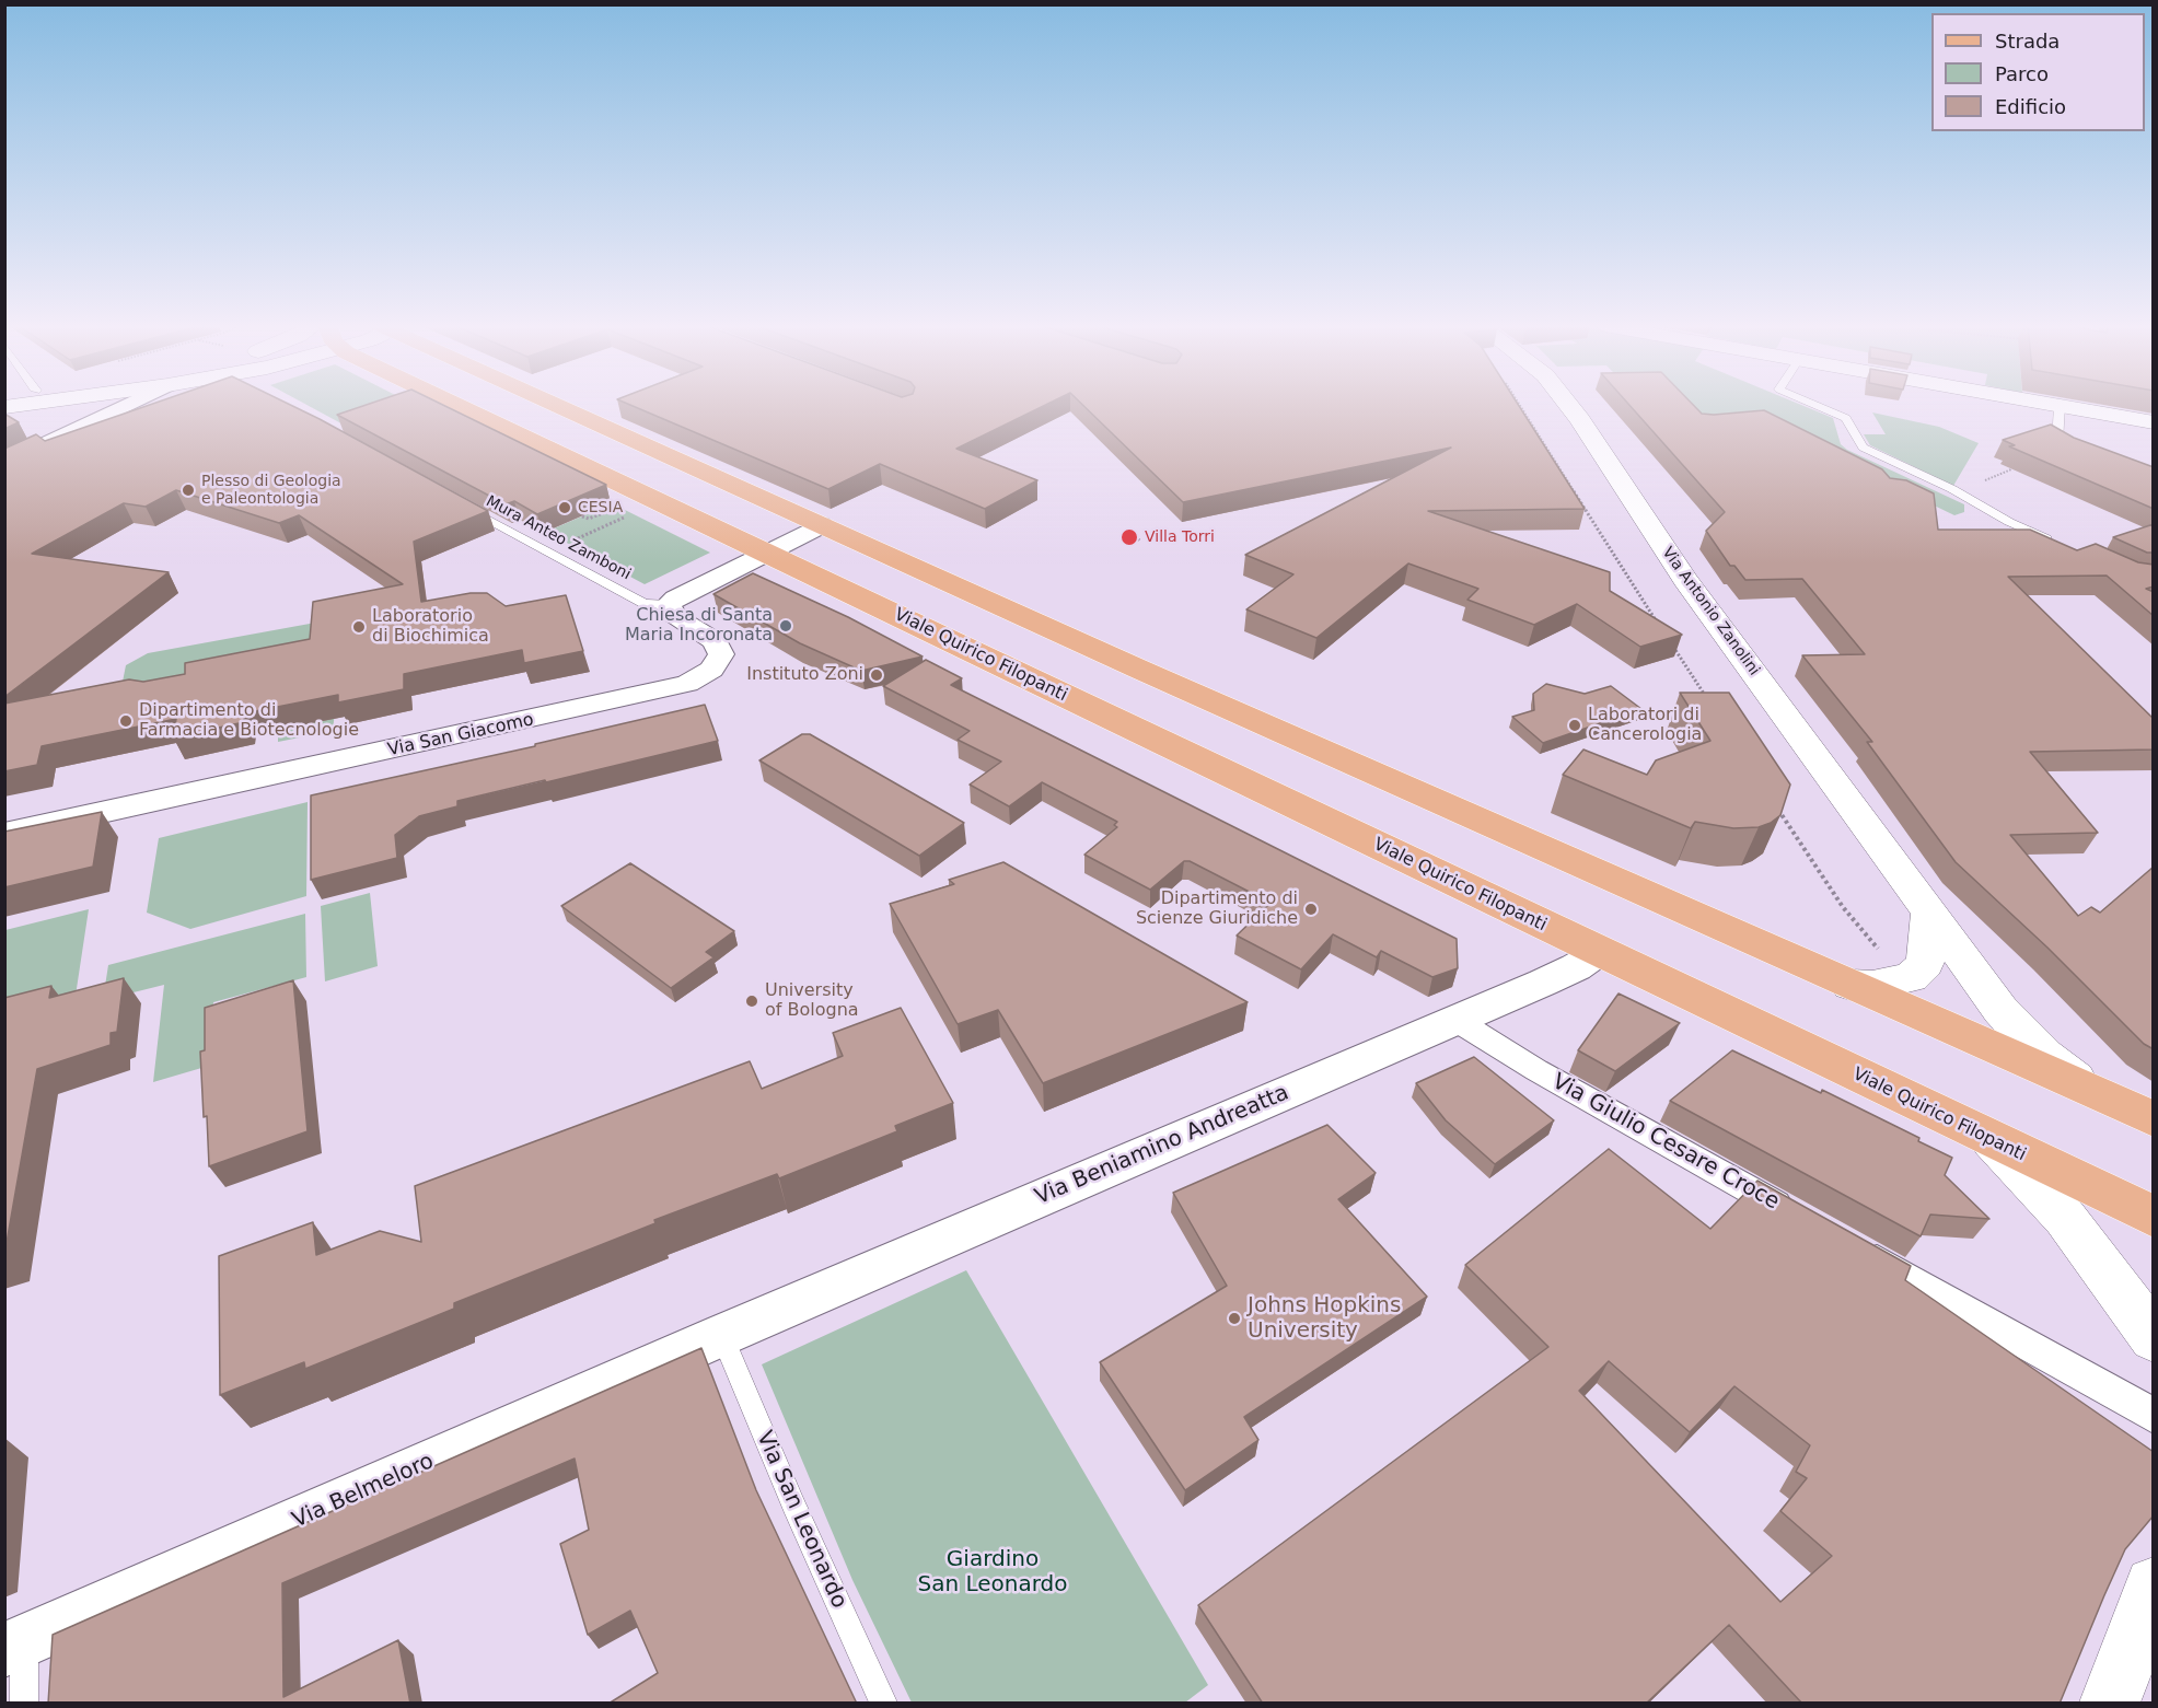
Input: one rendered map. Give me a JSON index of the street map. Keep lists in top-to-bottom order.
{
  "streets": {
    "main road": ["Viale Quirico Filopanti"],
    "street": [
      "Via Antonio Zanolini",
      "Via San Giacomo",
      "Via Giulio Cesare Croce",
      "Via Beniamino Andreatta",
      "Via Belmeloro"
    ],
    "lane": ["Mura Anteo Zamboni", "Via San Leonardo"]
  },
  "crossings": [
    ["Mura Anteo Zamboni", "Via San Giacomo"],
    ["Viale Quirico Filopanti", "Via Beniamino Andreatta"],
    ["Via Giulio Cesare Croce", "Via Beniamino Andreatta"],
    ["Via Beniamino Andreatta", "Via Belmeloro"],
    ["Via Beniamino Andreatta", "Via San Leonardo"],
    ["Via Belmeloro", "Via San Leonardo"]
  ],
  "parks": ["Giardino San Leonardo"],
  "places": [
    "Plesso di Geologia e Paleontologia",
    "CESIA",
    "Villa Torri",
    "Chiesa di Santa Maria Incoronata",
    "Laboratorio di Biochimica",
    "Instituto Zoni",
    "Dipartimento di Farmacia e Biotecnologie",
    "Laboratori di Cancerologia",
    "Dipartimento di Scienze Giuridiche",
    "University of Bologna",
    "Johns Hopkins University"
  ],
  "legend": ["Strada", "Parco", "Edificio"]
}
